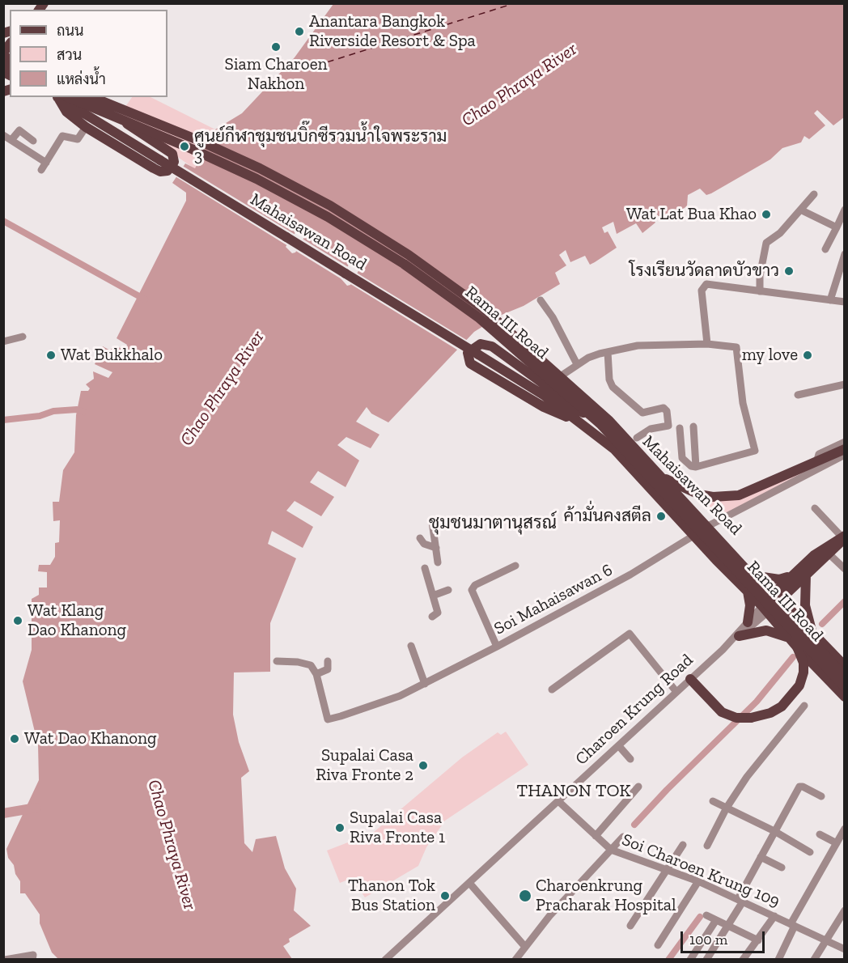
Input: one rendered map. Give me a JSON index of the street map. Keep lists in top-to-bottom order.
{
  "streets": {
    "main road": ["Mahaisawan Road", "Rama III Road", "Charoen Krung Road"],
    "street": ["Soi Mahaisawan 6", "Soi Charoen Krung 109"]
  },
  "crossings": [
    ["Mahaisawan Road", "Rama III Road"],
    ["Mahaisawan Road", "Soi Mahaisawan 6"],
    ["Mahaisawan Road", "Charoen Krung Road"],
    ["Rama III Road", "Charoen Krung Road"],
    ["Charoen Krung Road", "Soi Charoen Krung 109"]
  ],
  "districts": ["ชุมชนมาตานุสรณ์", "THANON TOK"],
  "water": ["Chao Phraya River"],
  "places": [
    "Anantara Bangkok Riverside Resort & Spa",
    "Siam Charoen Nakhon",
    "ศูนย์กีฬาชุมชนบิ๊กซีรวมน้ำใจพระราม 3",
    "Wat Lat Bua Khao",
    "โรงเรียนวัดลาดบัวขาว",
    "Wat Bukkhalo",
    "my love",
    "ค้ามั่นคงสตีล",
    "Wat Klang Dao Khanong",
    "Wat Dao Khanong",
    "Supalai Casa Riva Fronte 2",
    "Supalai Casa Riva Fronte 1",
    "Thanon Tok Bus Station",
    "Charoenkrung Pracharak Hospital"
  ],
  "legend": ["ถนน", "สวน", "แหล่งน้ำ"],
  "scale_bar": "100 m"
}
